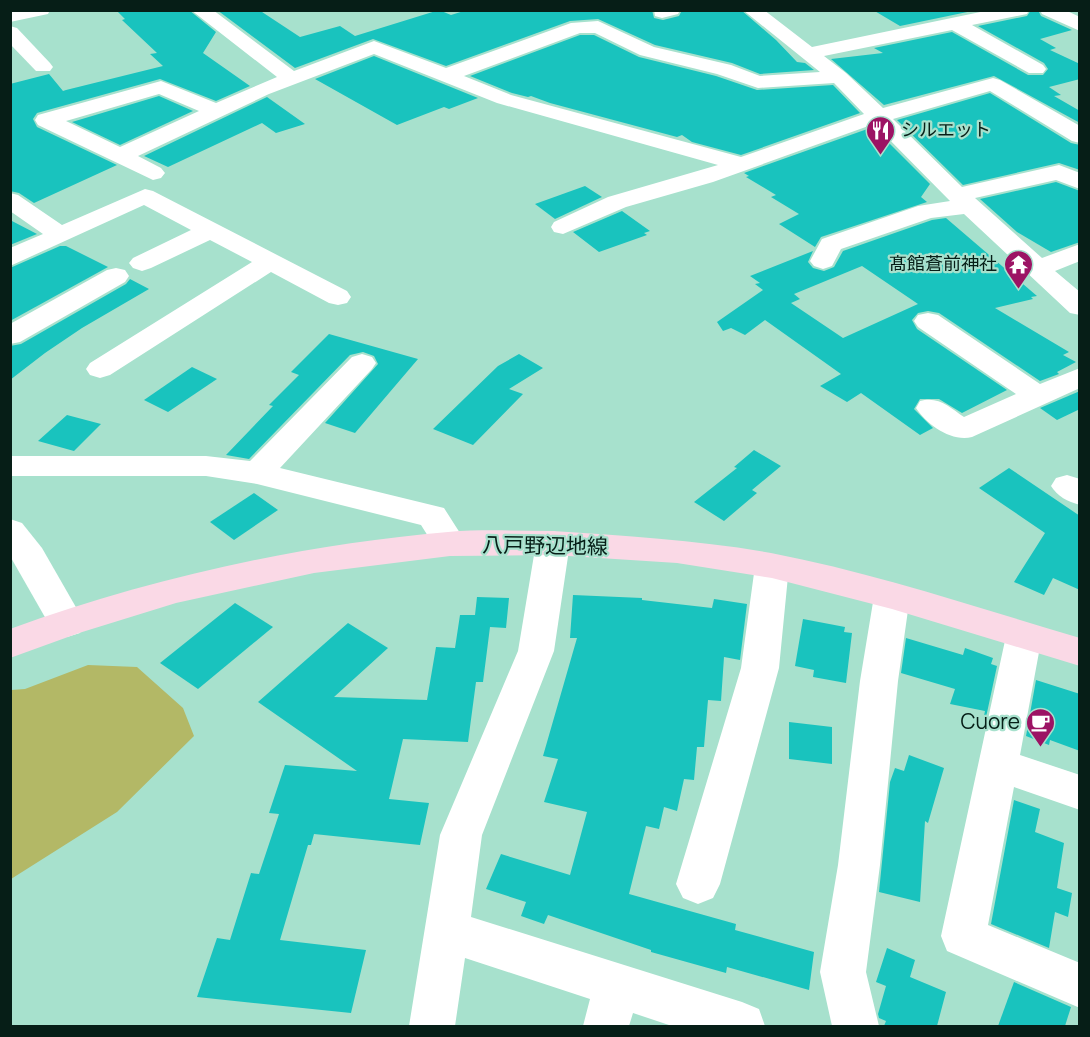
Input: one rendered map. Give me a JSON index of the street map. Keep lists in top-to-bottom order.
{
  "streets": {
    "main road": ["八戸野辺地線"]
  },
  "places": {
    "restaurant": ["シルエット"],
    "temple": ["髙館蒼前神社"],
    "cafe": ["Cuore"]
  }
}
